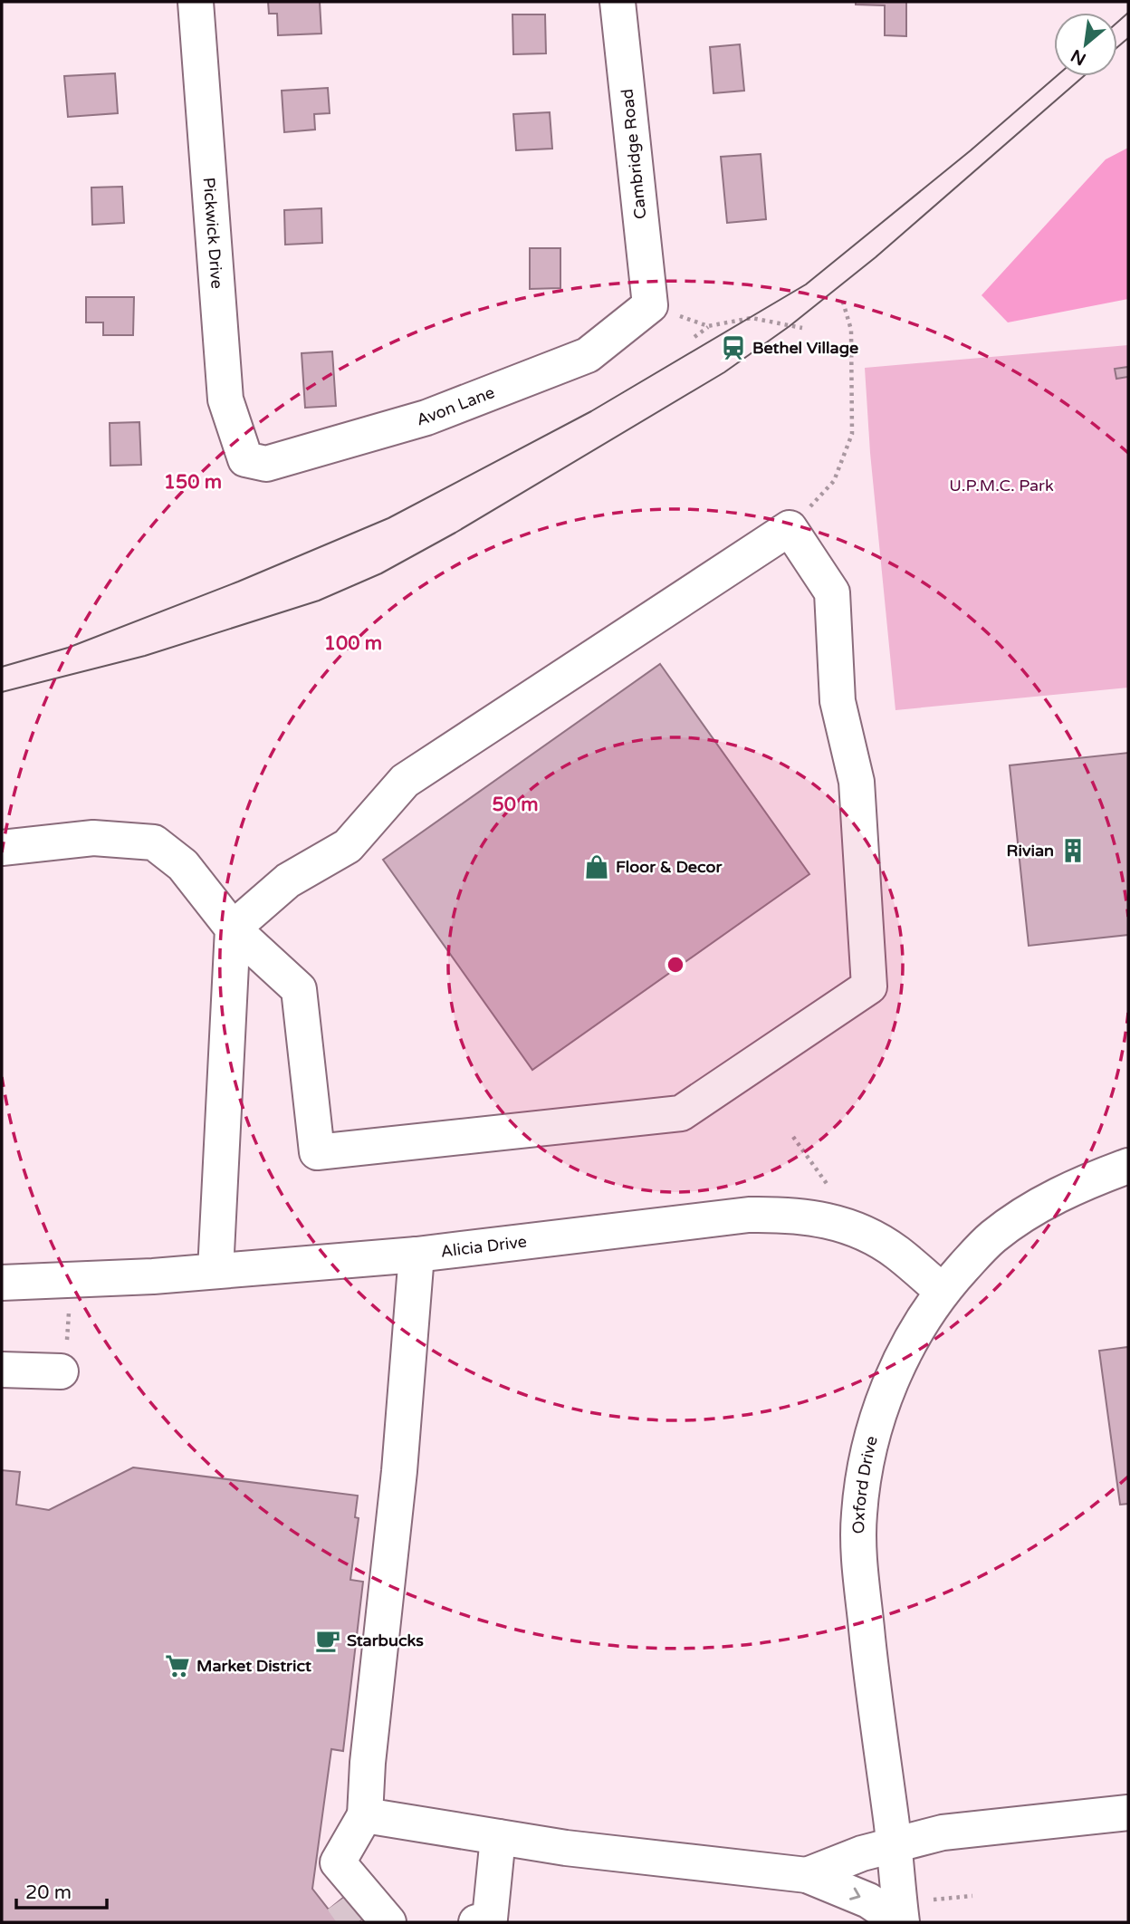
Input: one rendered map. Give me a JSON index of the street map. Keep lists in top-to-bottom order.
{
  "streets": {
    "street": [
      "Cambridge Road",
      "Pickwick Drive",
      "Avon Lane",
      "Alicia Drive",
      "Oxford Drive"
    ]
  },
  "crossings": [
    ["Cambridge Road", "Avon Lane"],
    ["Pickwick Drive", "Avon Lane"],
    ["Alicia Drive", "Oxford Drive"]
  ],
  "parks": ["U.P.M.C. Park"],
  "places": {
    "station": ["Bethel Village"],
    "building": ["Rivian"],
    "shop": ["Floor & Decor"],
    "cafe": ["Starbucks"],
    "supermarket": ["Market District"]
  },
  "scale_bar": "20 m",
  "north": "bottom left",
  "rings": ["150 m", "100 m", "50 m"]
}
